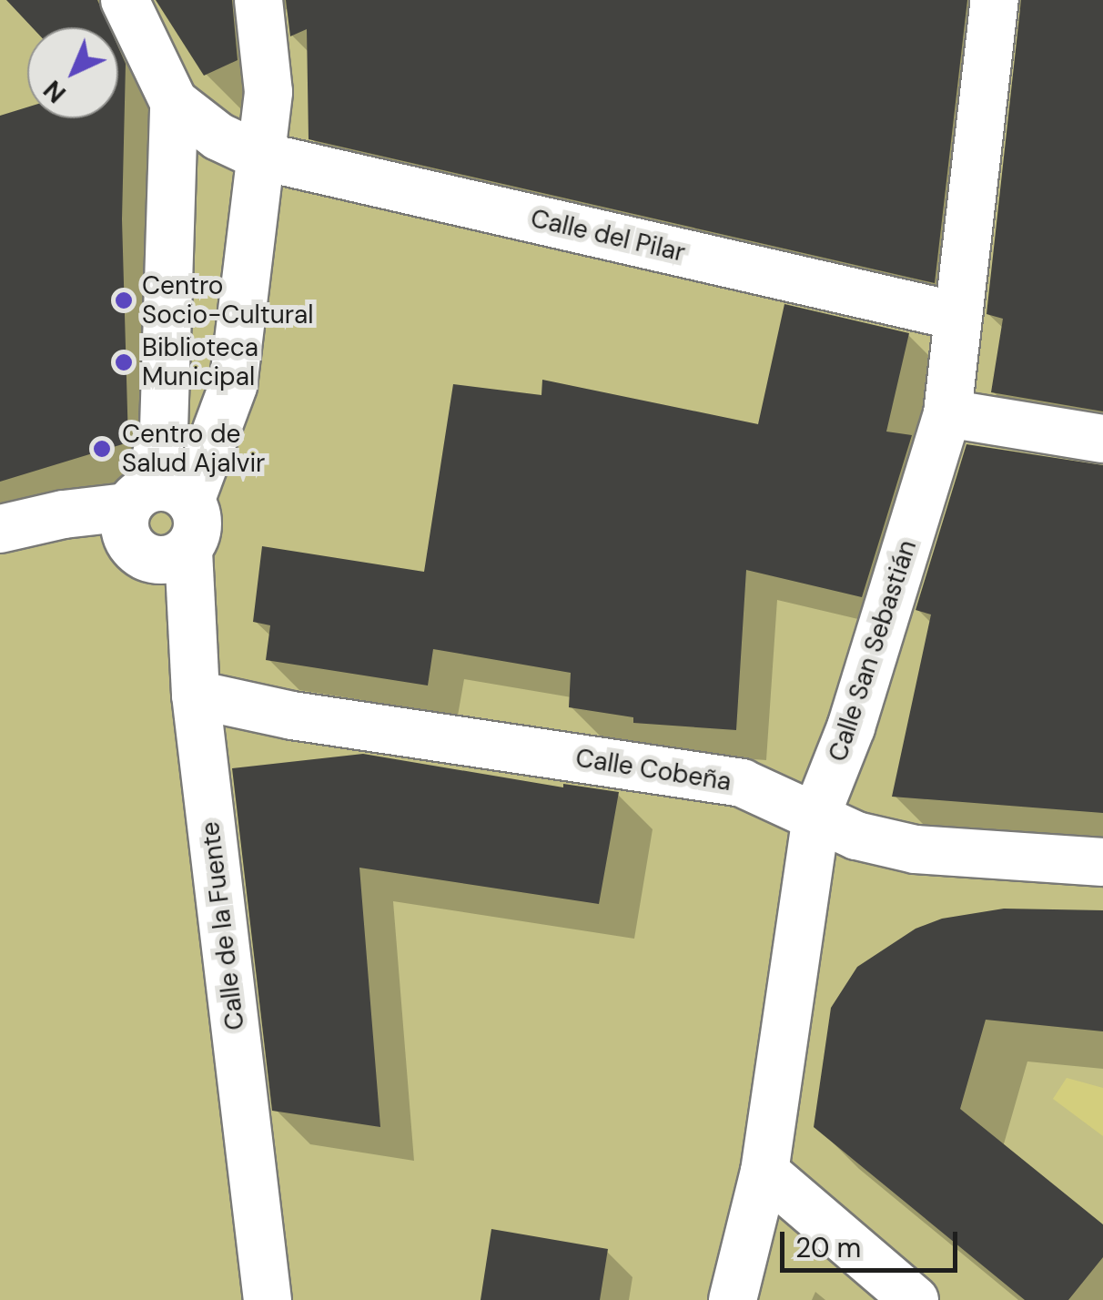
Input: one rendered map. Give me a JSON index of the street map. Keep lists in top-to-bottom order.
{
  "streets": {
    "street": [
      "Calle del Pilar",
      "Calle San Sebastián",
      "Calle Cobeña",
      "Calle de la Fuente"
    ]
  },
  "crossings": [
    ["Calle del Pilar", "Calle San Sebastián"],
    ["Calle San Sebastián", "Calle Cobeña"],
    ["Calle Cobeña", "Calle de la Fuente"]
  ],
  "places": ["Centro Socio-Cultural", "Biblioteca Municipal", "Centro de Salud Ajalvir"],
  "scale_bar": "20 m",
  "north": "bottom left"
}
